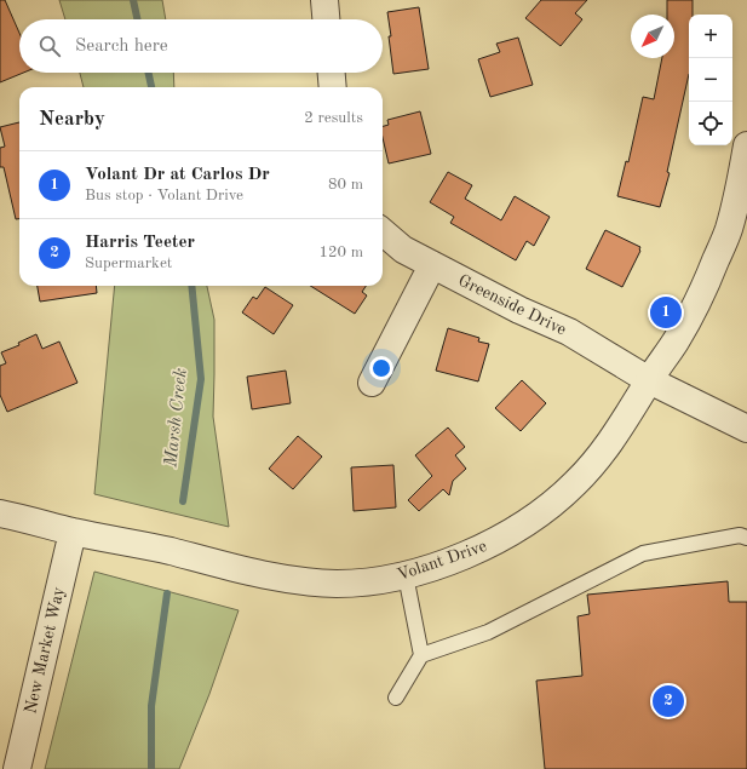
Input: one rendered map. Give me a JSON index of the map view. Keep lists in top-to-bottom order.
{
  "streets": {
    "street": ["Greenside Drive", "Volant Drive", "New Market Way"]
  },
  "crossings": [
    ["Greenside Drive", "Volant Drive"],
    ["Volant Drive", "New Market Way"]
  ],
  "water": ["Marsh Creek"],
  "north": "bottom left",
  "page": {
    "map_buttons": ["+", "−"],
    "search": "Search here",
    "heading": ["Nearby", "2 results"],
    "list": [
      {
        "mark": "1",
        "name": "Volant Dr at Carlos Dr",
        "note": "Bus stop · Volant Drive",
        "value": "80 m"
      },
      {
        "mark": "2",
        "name": "Harris Teeter",
        "note": "Supermarket",
        "value": "120 m"
      }
    ],
    "pins": ["1", "2"]
  }
}
